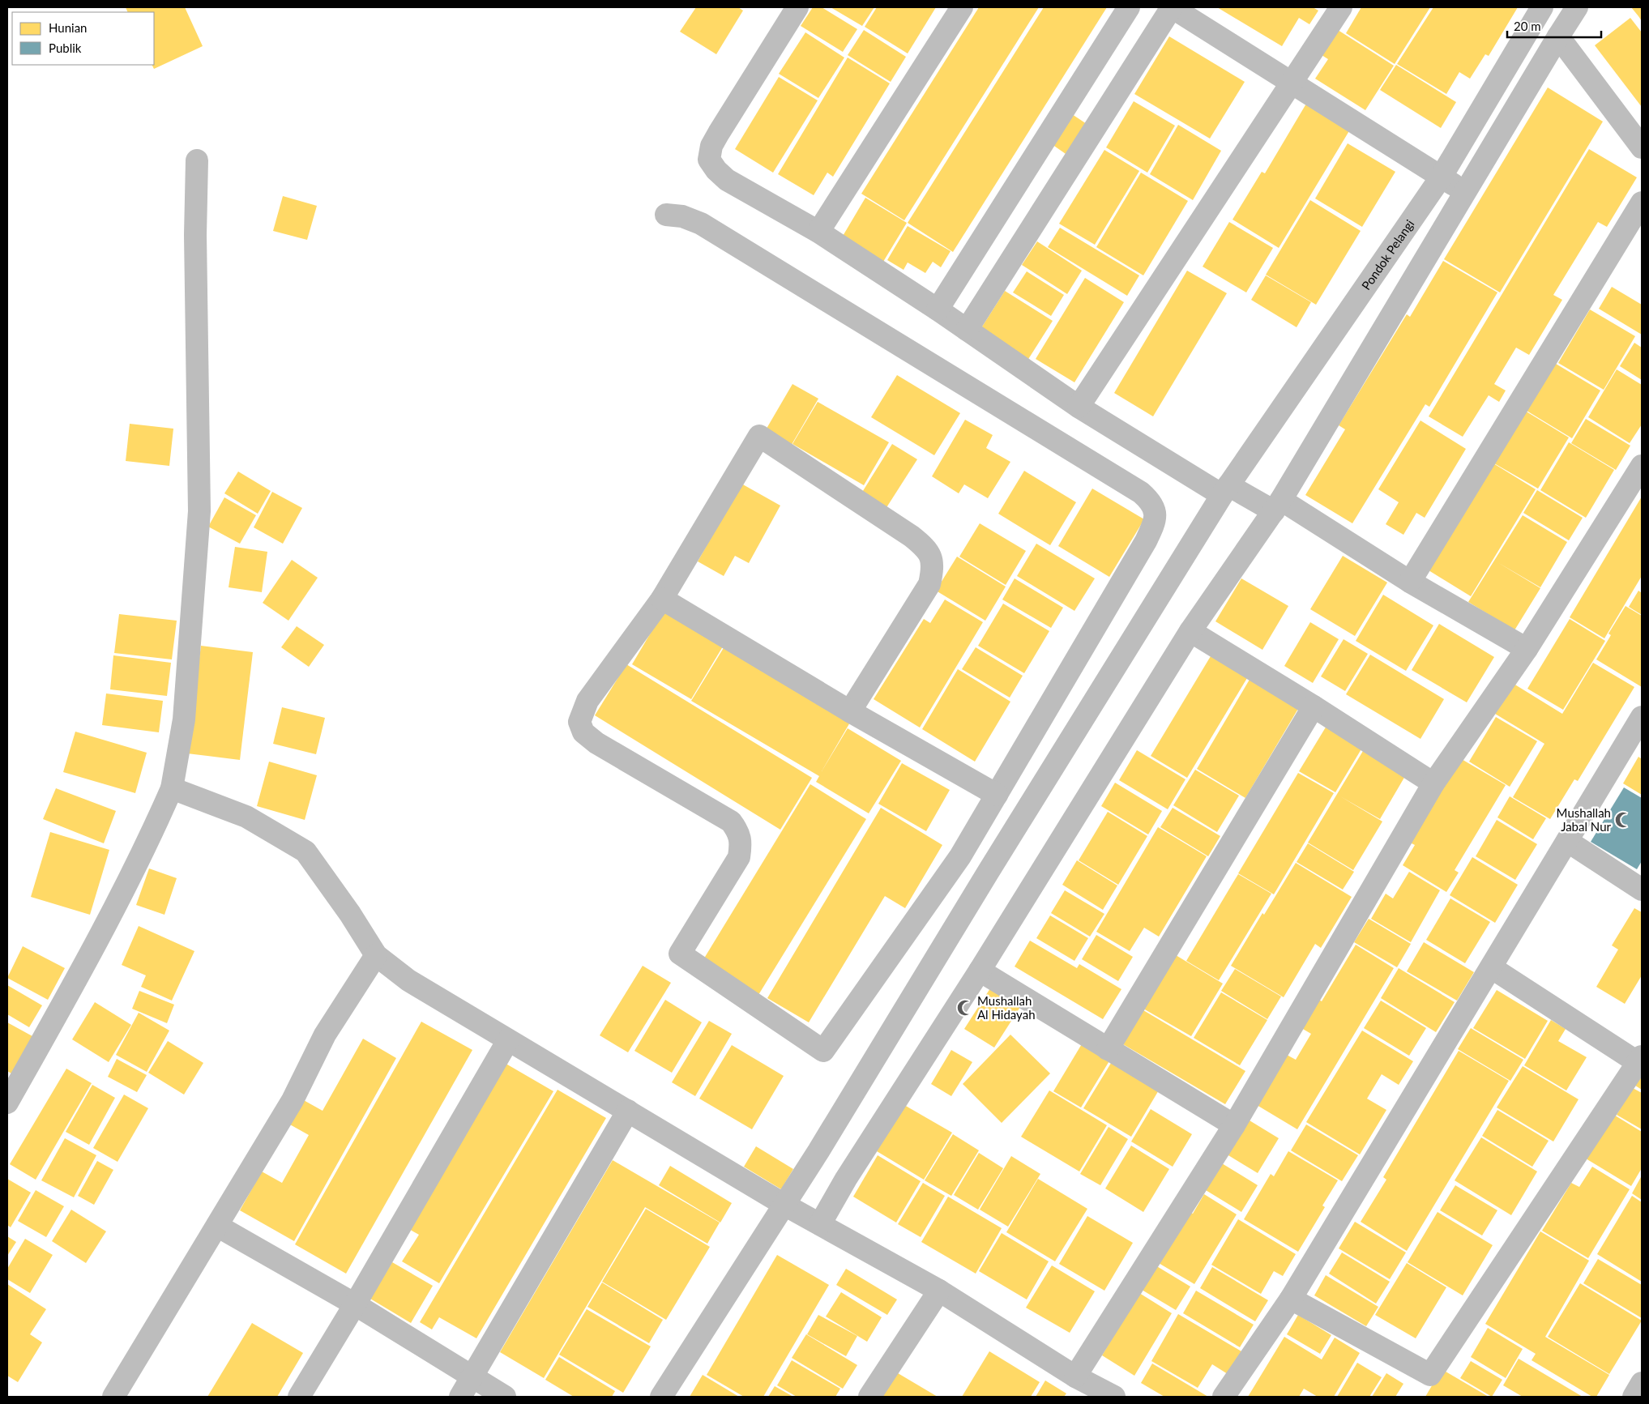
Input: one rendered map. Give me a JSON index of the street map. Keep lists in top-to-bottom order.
{
  "streets": {
    "street": ["Pondok Pelangi"]
  },
  "places": {
    "mosque": ["Mushallah Jabal Nur", "Mushallah Al Hidayah"]
  },
  "legend": ["Hunian", "Publik"],
  "scale_bar": "20 m"
}
